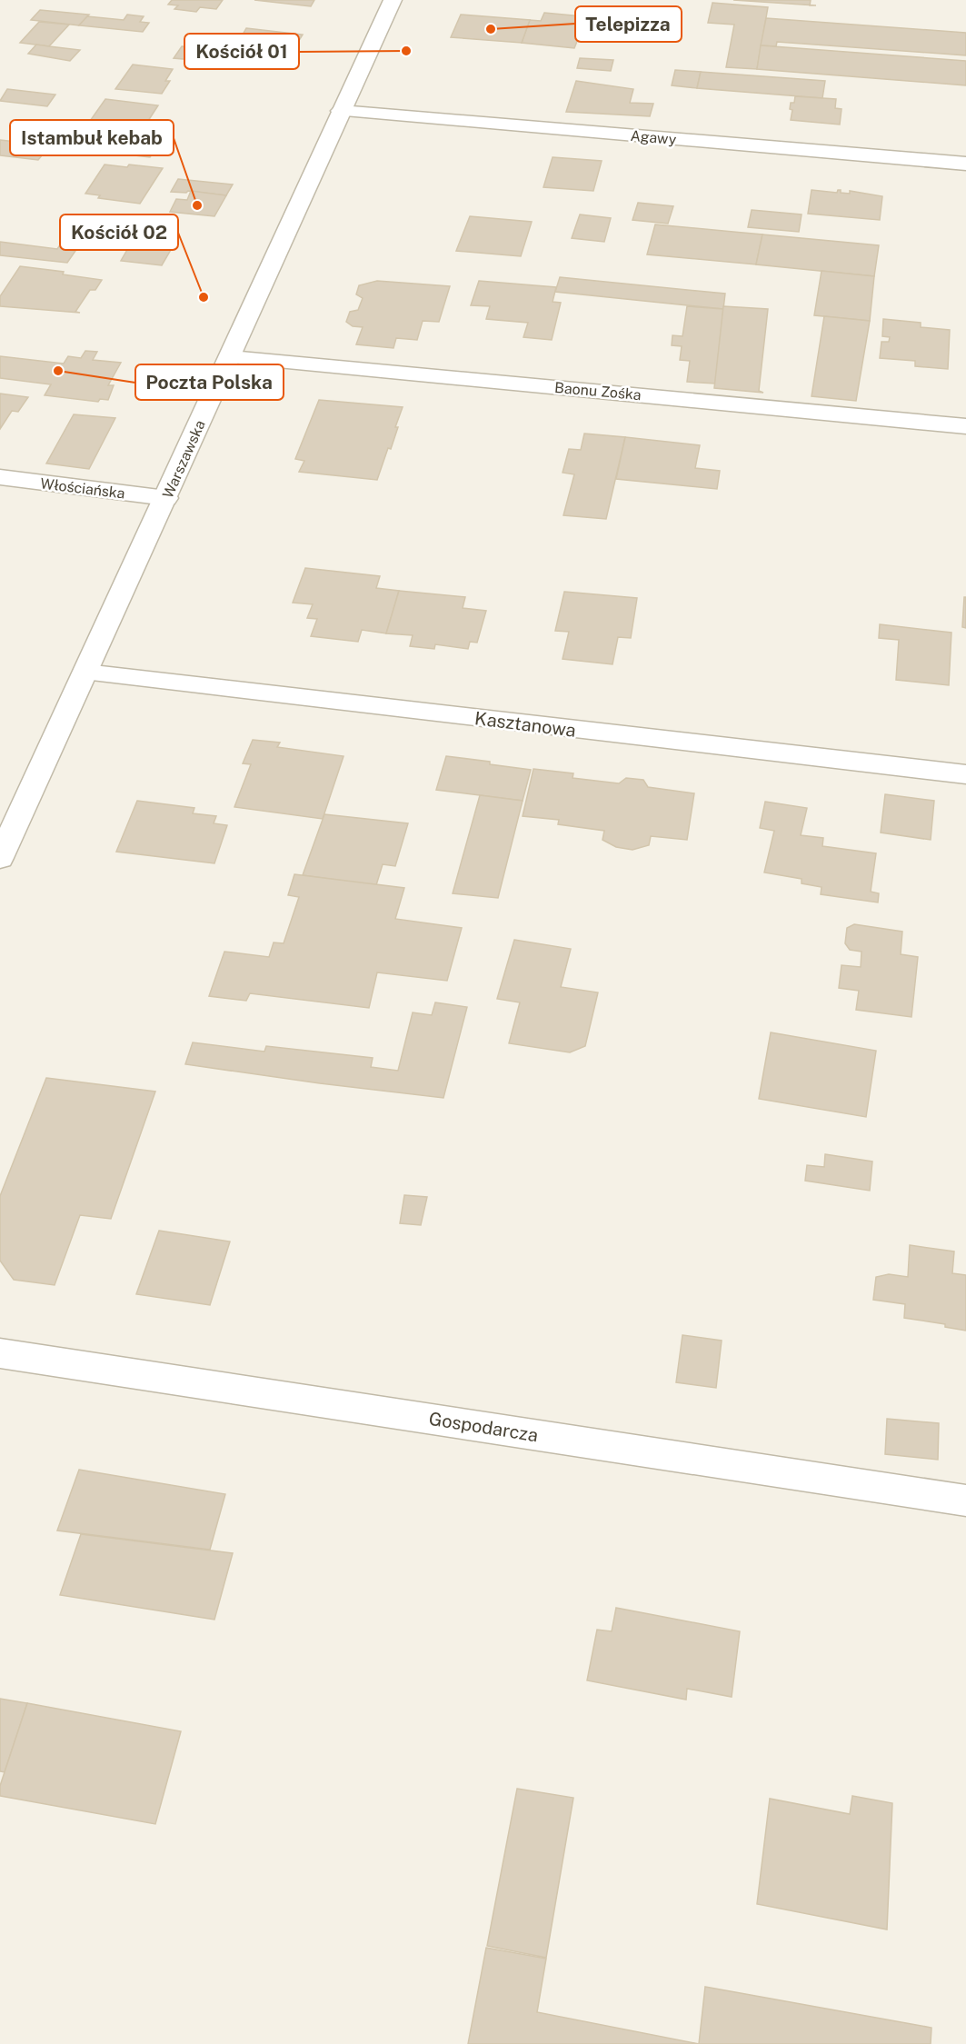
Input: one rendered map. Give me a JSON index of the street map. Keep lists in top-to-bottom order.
{
  "streets": {
    "street": [
      "Agawy",
      "Baonu Zośka",
      "Warszawska",
      "Włościańska",
      "Kasztanowa",
      "Gospodarcza"
    ]
  },
  "crossings": [
    ["Agawy", "Warszawska"],
    ["Baonu Zośka", "Warszawska"],
    ["Warszawska", "Włościańska"],
    ["Warszawska", "Kasztanowa"]
  ],
  "places": [
    "Telepizza",
    "Kościół 01",
    "Istambuł kebab",
    "Kościół 02",
    "Poczta Polska"
  ]
}
